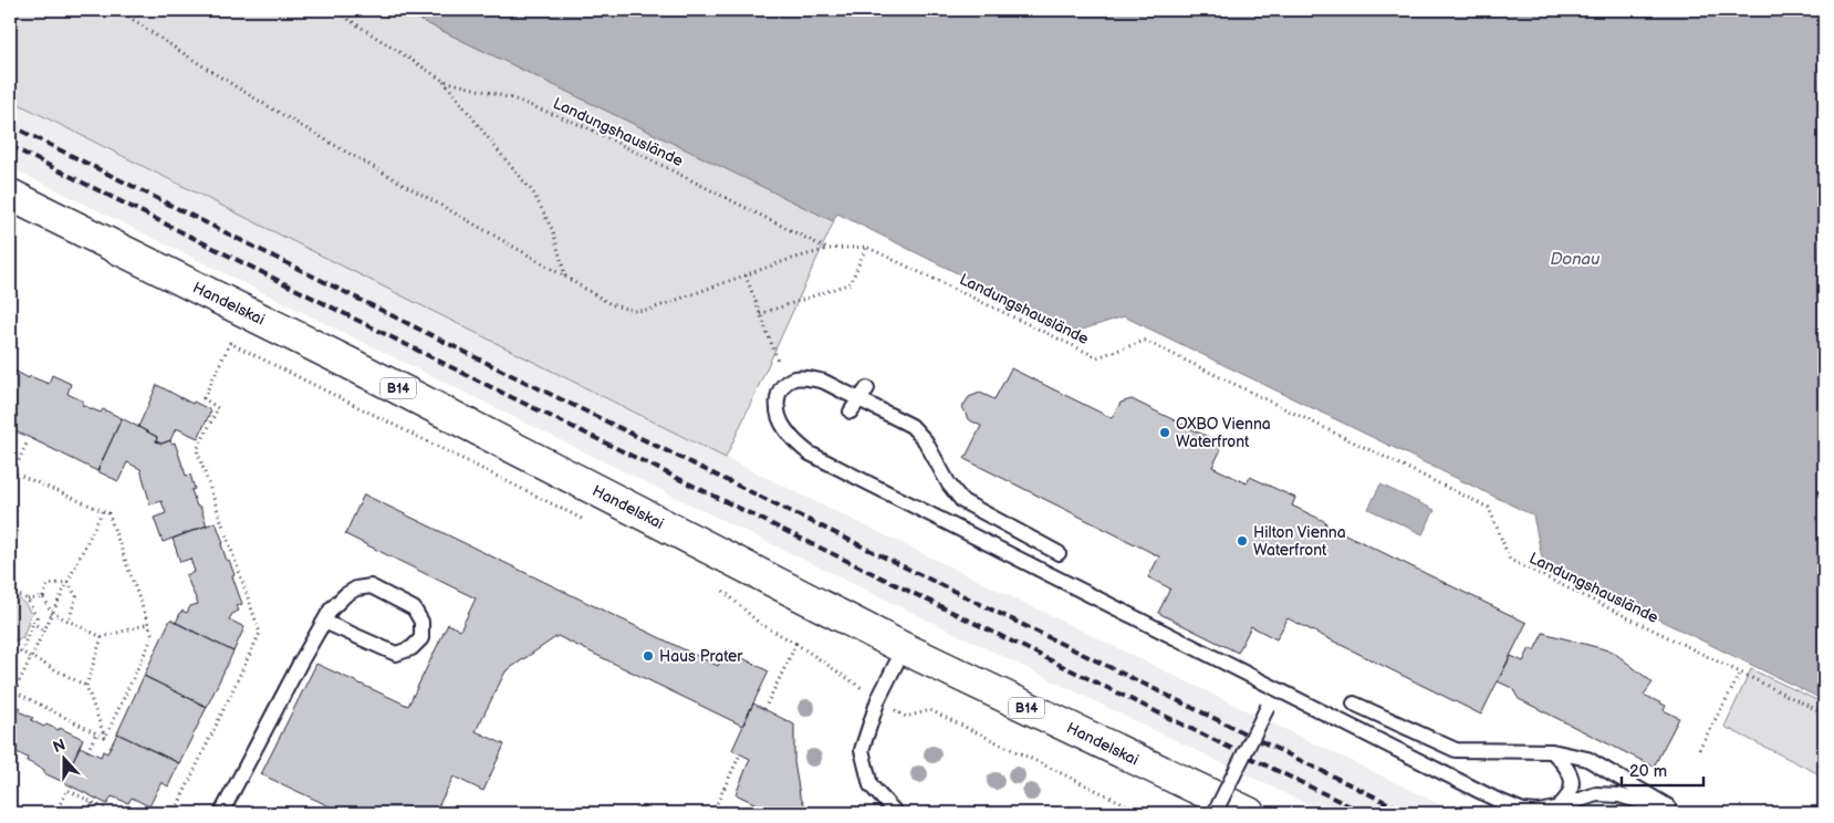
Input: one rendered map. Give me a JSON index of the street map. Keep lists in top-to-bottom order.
{
  "streets": {
    "main road": ["Handelskai", "B14"],
    "path": ["Landungshauslände"]
  },
  "water": ["Donau"],
  "places": ["OXBO Vienna Waterfront", "Hilton Vienna Waterfront", "Haus Prater"],
  "scale_bar": "20 m",
  "north": "top"
}
